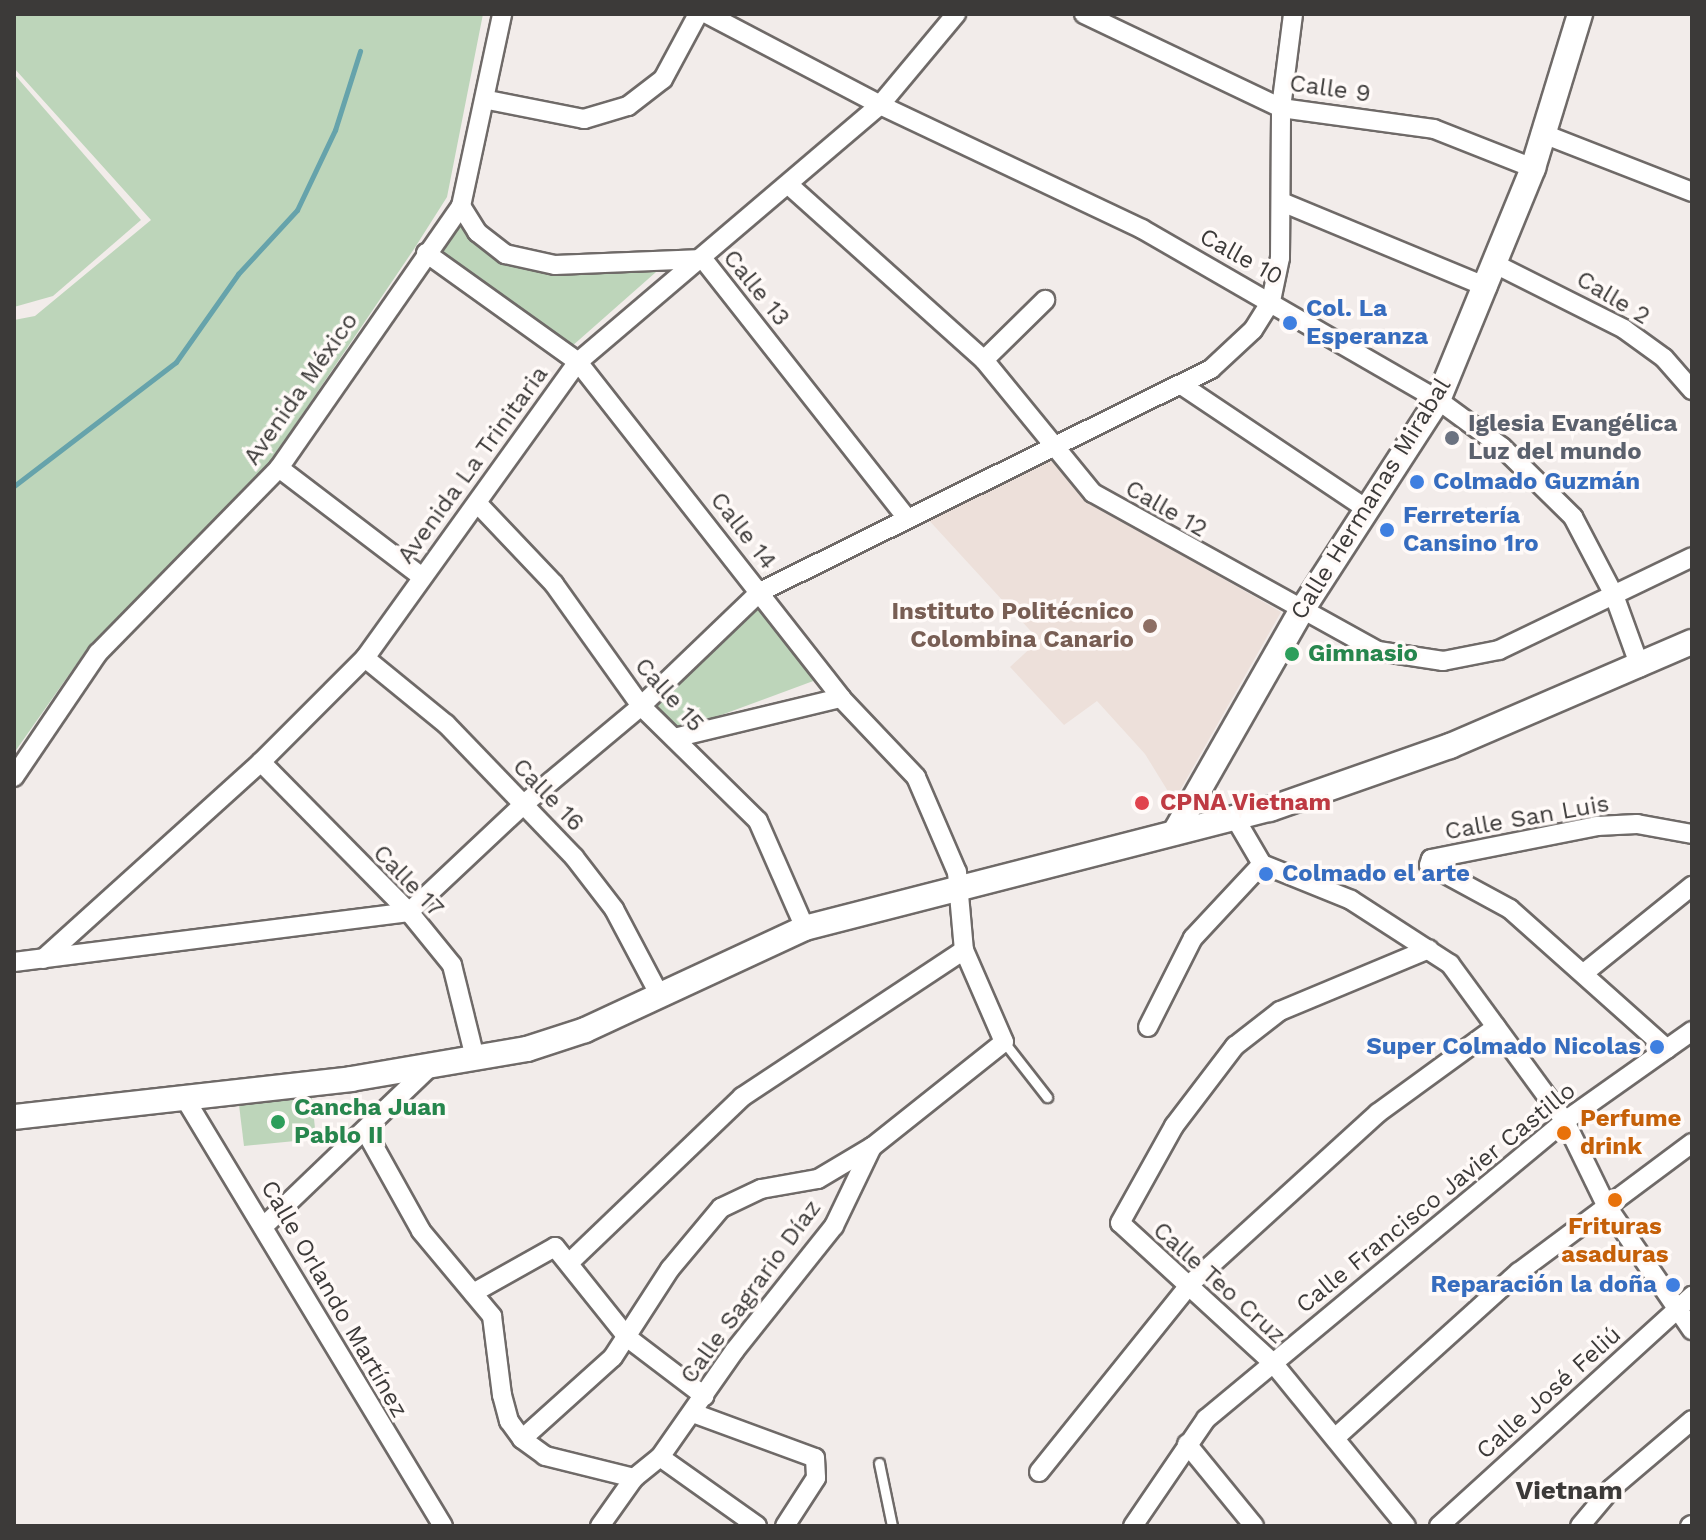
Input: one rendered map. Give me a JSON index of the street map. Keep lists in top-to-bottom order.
{
  "streets": {
    "main road": ["Calle Hermanas Mirabal"],
    "street": [
      "Calle 9",
      "Calle 10",
      "Calle 13",
      "Calle 2",
      "Avenida México",
      "Avenida La Trinitaria",
      "Calle 12",
      "Calle 14",
      "Calle 15",
      "Calle 16",
      "Calle San Luis",
      "Calle 17",
      "Calle Francisco Javier Castillo",
      "Calle Teo Cruz",
      "Calle Sagrario Díaz",
      "Calle Orlando Martínez",
      "Calle José Feliú"
    ]
  },
  "crossings": [
    ["Calle 9", "Calle Hermanas Mirabal"],
    ["Calle 10", "Avenida La Trinitaria"],
    ["Calle 10", "Calle Hermanas Mirabal"],
    ["Calle 10", "Calle 12"],
    ["Calle 13", "Avenida México"],
    ["Calle 13", "Avenida La Trinitaria"],
    ["Calle 2", "Calle Hermanas Mirabal"],
    ["Avenida México", "Calle 14"],
    ["Avenida La Trinitaria", "Calle 12"],
    ["Avenida La Trinitaria", "Calle 14"],
    ["Avenida La Trinitaria", "Calle 15"],
    ["Avenida La Trinitaria", "Calle 16"],
    ["Avenida La Trinitaria", "Calle 17"],
    ["Calle Hermanas Mirabal", "Calle 12"],
    ["Calle Francisco Javier Castillo", "Calle Teo Cruz"]
  ],
  "districts": ["Vietnam"],
  "places": [
    "Col. La Esperanza",
    "Iglesia Evangélica Luz del mundo",
    "Colmado Guzmán",
    "Ferretería Cansino 1ro",
    "Instituto Politécnico Colombina Canario",
    "Gimnasio",
    "CPNA Vietnam",
    "Colmado el arte",
    "Super Colmado Nicolas",
    "Cancha Juan Pablo II",
    "Perfume drink",
    "Frituras asaduras",
    "Reparación la doña"
  ]
}
